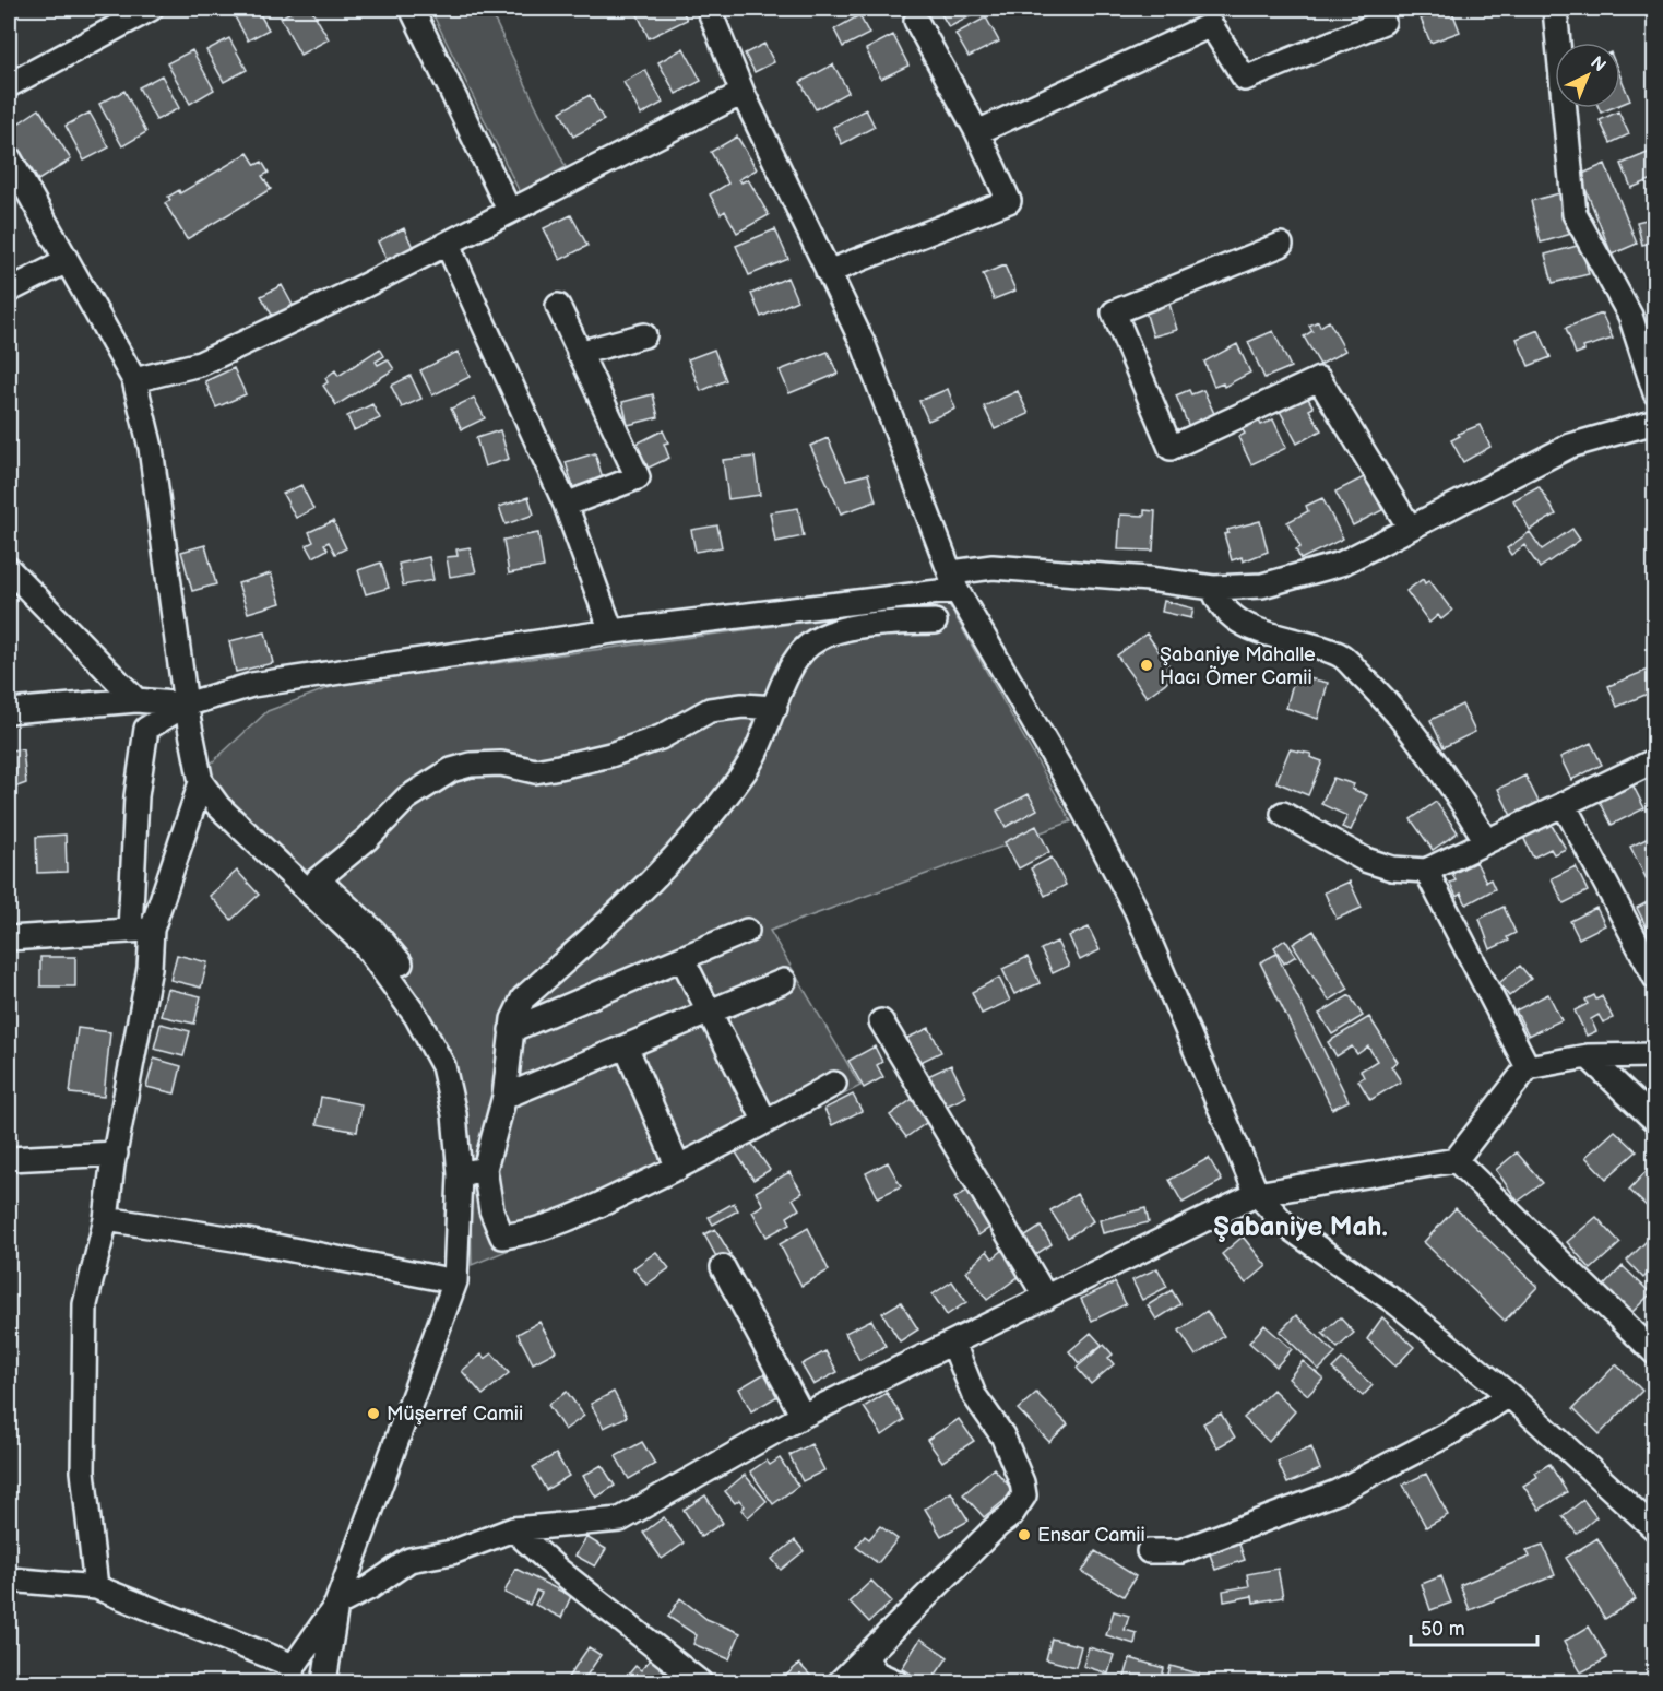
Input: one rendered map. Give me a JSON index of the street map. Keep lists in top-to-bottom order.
{
  "districts": ["Şabaniye Mah."],
  "places": ["Şabaniye Mahalle Hacı Ömer Camii", "Müşerref Camii", "Ensar Camii"],
  "scale_bar": "50 m",
  "north": "top right"
}
